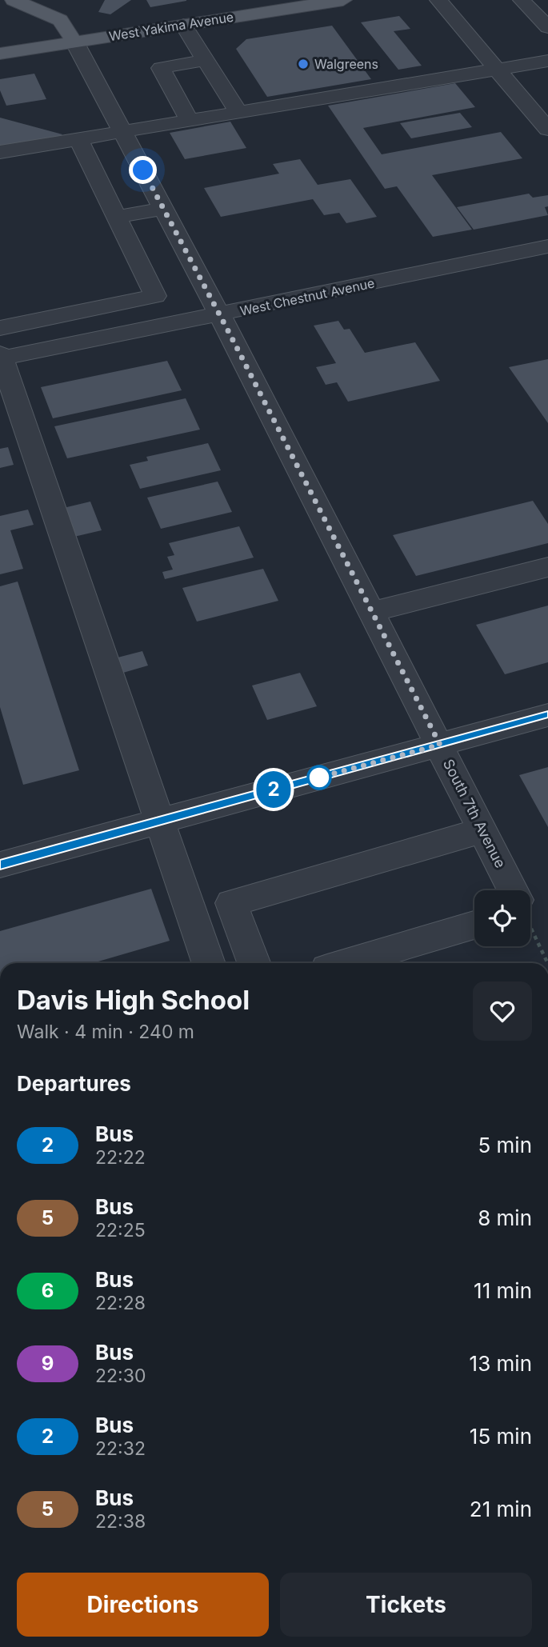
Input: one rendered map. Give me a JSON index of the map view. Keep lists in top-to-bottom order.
{
  "streets": {
    "main road": ["West Yakima Avenue"],
    "street": ["West Chestnut Avenue", "South 7th Avenue"]
  },
  "crossings": [
    ["West Yakima Avenue", "South 7th Avenue"],
    ["West Chestnut Avenue", "South 7th Avenue"]
  ],
  "places": ["Walgreens"],
  "lines": ["bus line 2"],
  "page": {
    "on_map": "2",
    "heading": [
      ["Davis High School", "Walk · 4 min · 240 m"],
      "Departures"
    ],
    "list": [
      {
        "mark": "2",
        "name": "Bus",
        "note": "22:22",
        "value": "5 min"
      },
      {
        "mark": "5",
        "name": "Bus",
        "note": "22:25",
        "value": "8 min"
      },
      {
        "mark": "6",
        "name": "Bus",
        "note": "22:28",
        "value": "11 min"
      },
      {
        "mark": "9",
        "name": "Bus",
        "note": "22:30",
        "value": "13 min"
      },
      {
        "mark": "2",
        "name": "Bus",
        "note": "22:32",
        "value": "15 min"
      },
      {
        "mark": "5",
        "name": "Bus",
        "note": "22:38",
        "value": "21 min"
      }
    ],
    "buttons": ["Directions", "Tickets"]
  }
}
